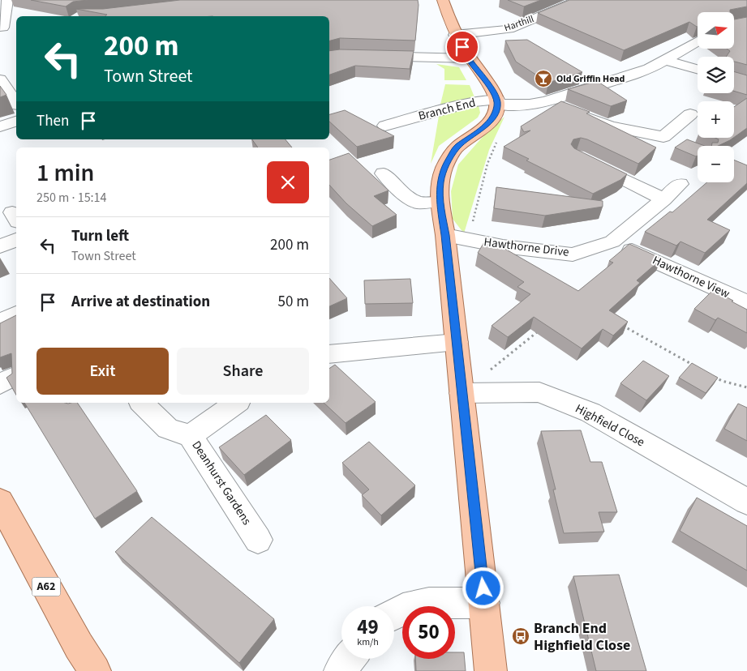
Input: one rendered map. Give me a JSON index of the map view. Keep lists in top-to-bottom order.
{
  "streets": {
    "main road": ["Branch End", "A62"],
    "street": [
      "Harthill",
      "Hawthorne Drive",
      "Hawthorne View",
      "Highfield Close",
      "Deanhurst Gardens"
    ]
  },
  "crossings": [
    ["Branch End", "Hawthorne Drive"],
    ["Branch End", "Highfield Close"],
    ["Hawthorne Drive", "Hawthorne View"]
  ],
  "places": {
    "bar": ["Old Griffin Head"],
    "bus stop": ["Branch End Highfield Close"]
  },
  "north": "right",
  "page": {
    "map_buttons": ["+", "−"],
    "turn": ["200 m", "Town Street"],
    "then": "Then",
    "heading": ["1 min", "250 m · 15:14"],
    "list": [
      {
        "name": "Turn left",
        "note": "Town Street",
        "value": "200 m"
      },
      {
        "name": "Arrive at destination",
        "value": "50 m"
      }
    ],
    "buttons": ["Exit", "Share"],
    "speed": "49 km/h",
    "limit": "50"
  }
}
